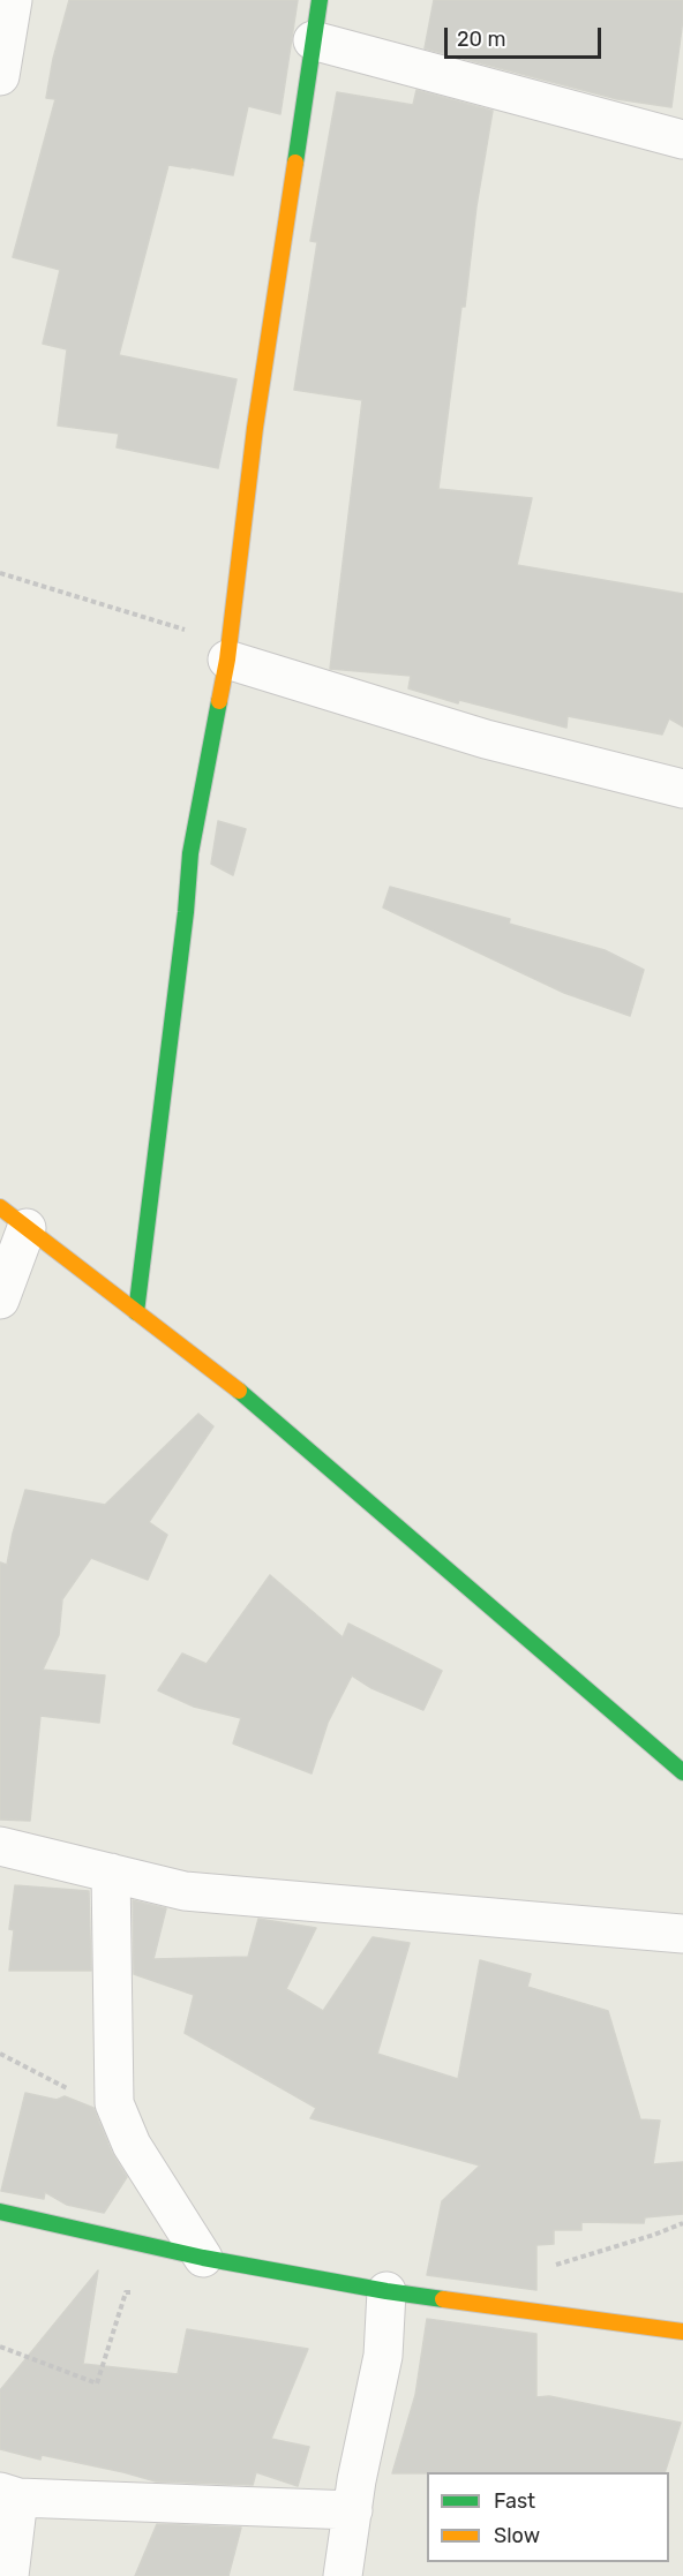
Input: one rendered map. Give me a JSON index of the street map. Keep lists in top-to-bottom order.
{
  "legend": ["Fast", "Slow"],
  "scale_bar": "20 m"
}
